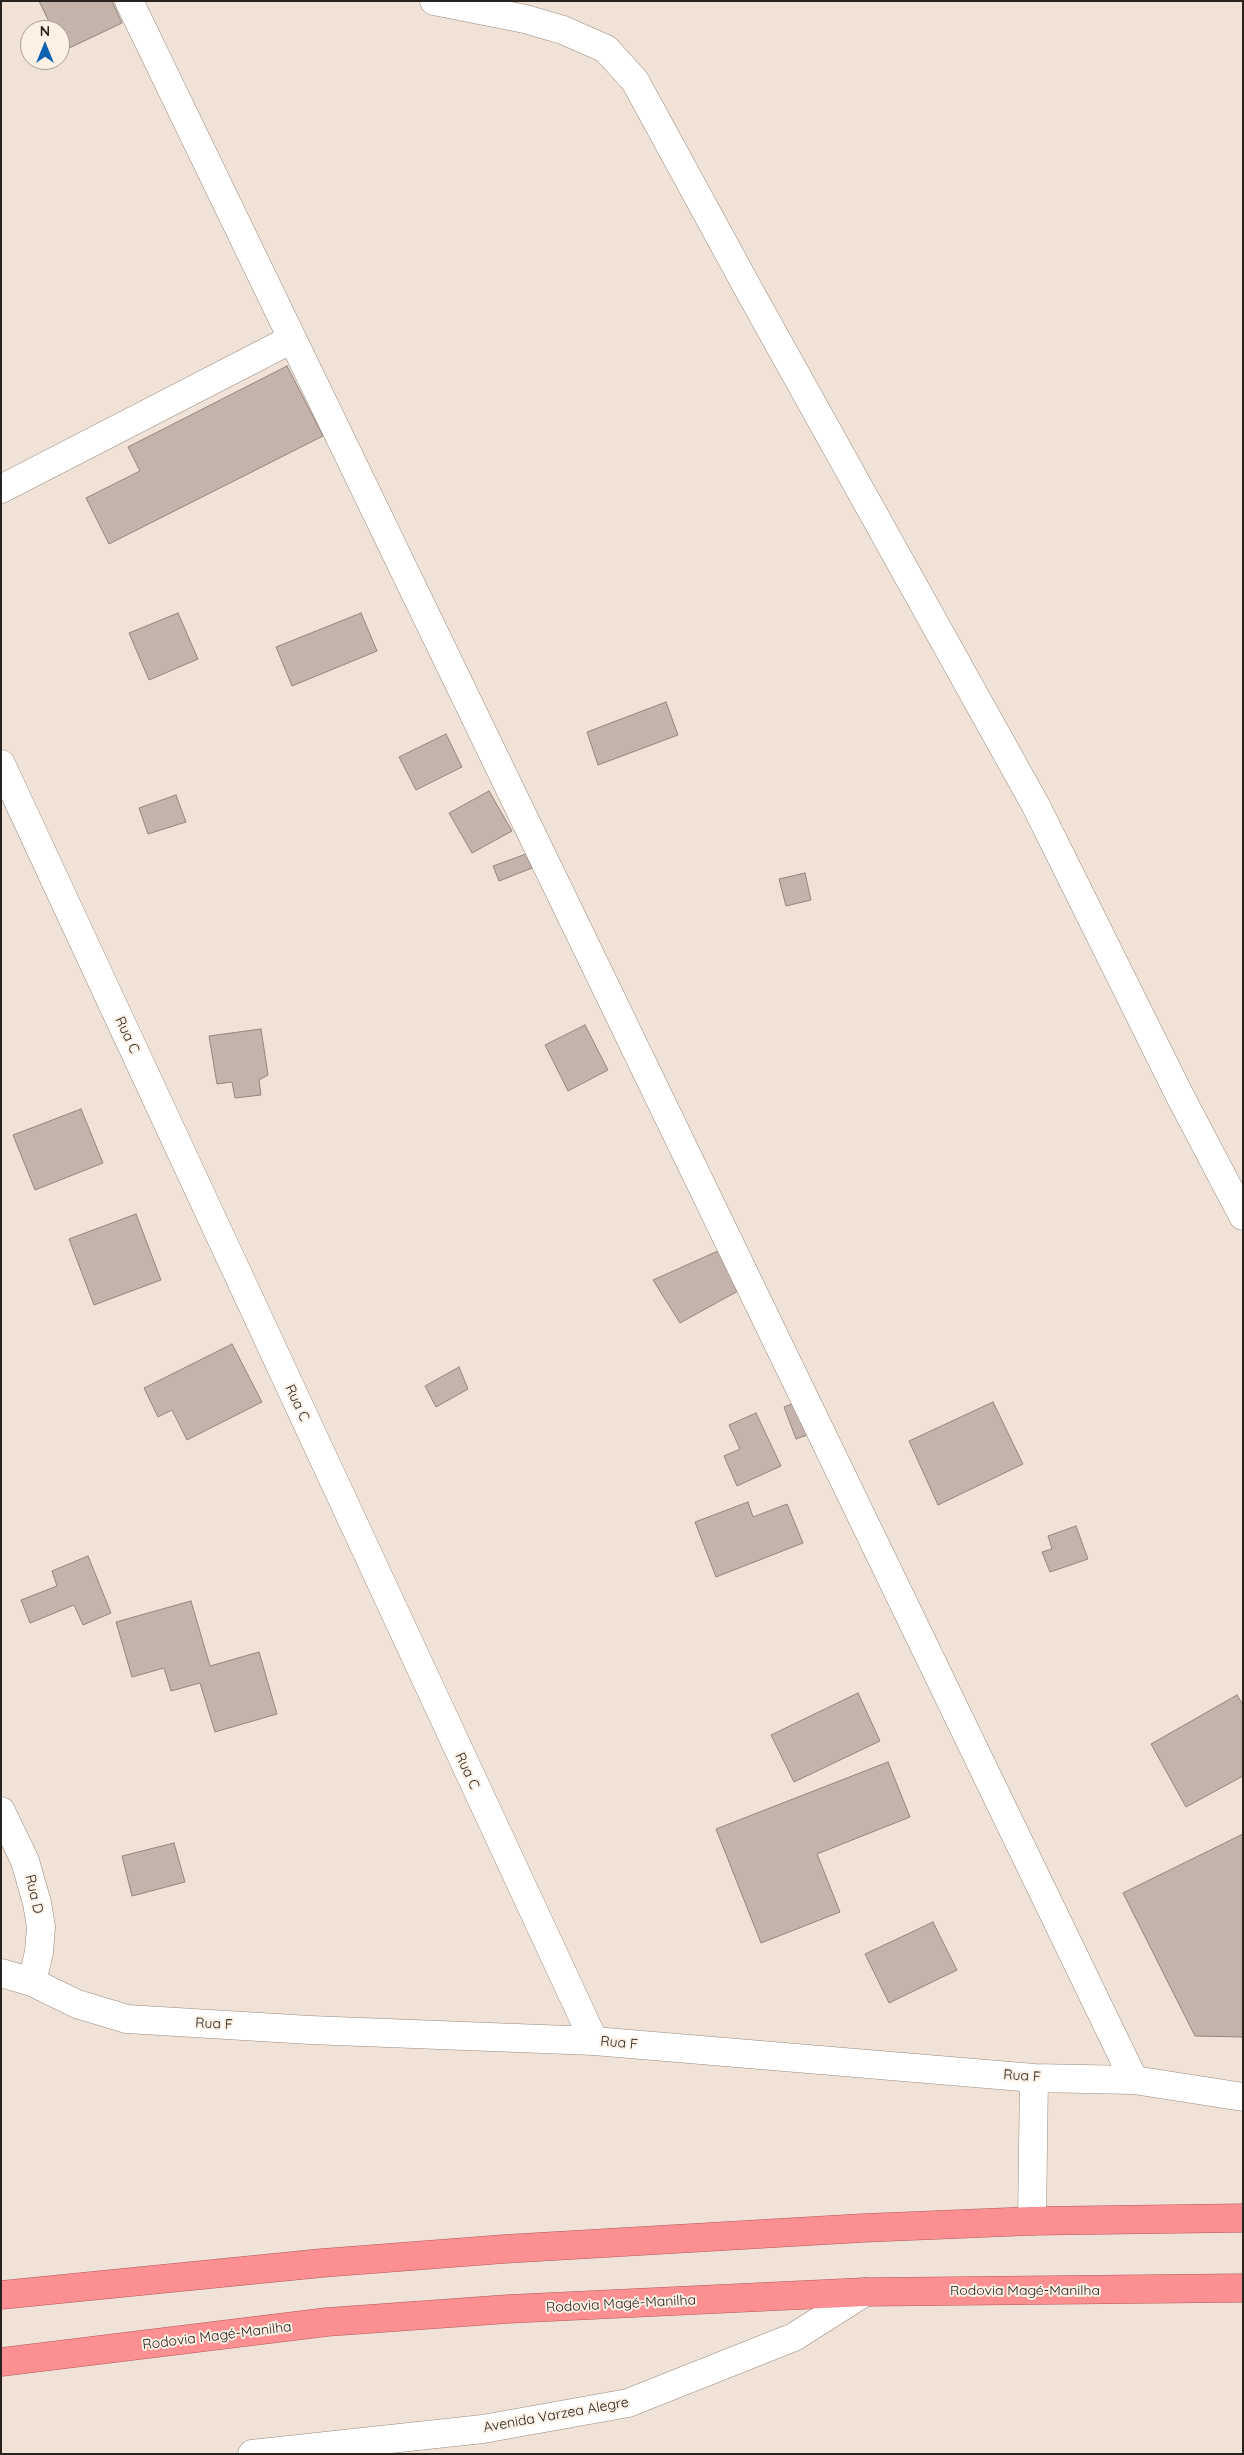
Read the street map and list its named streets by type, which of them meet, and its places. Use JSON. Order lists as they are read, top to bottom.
{
  "streets": {
    "highway": ["Rodovia Magé-Manilha"],
    "street": [
      "Rua C",
      "Rua D",
      "Rua F",
      "Avenida Varzea Alegre"
    ]
  },
  "crossings": [
    ["Rua C", "Rua F"],
    ["Rua D", "Rua F"],
    ["Rodovia Magé-Manilha", "Avenida Varzea Alegre"]
  ],
  "north": "top"
}
